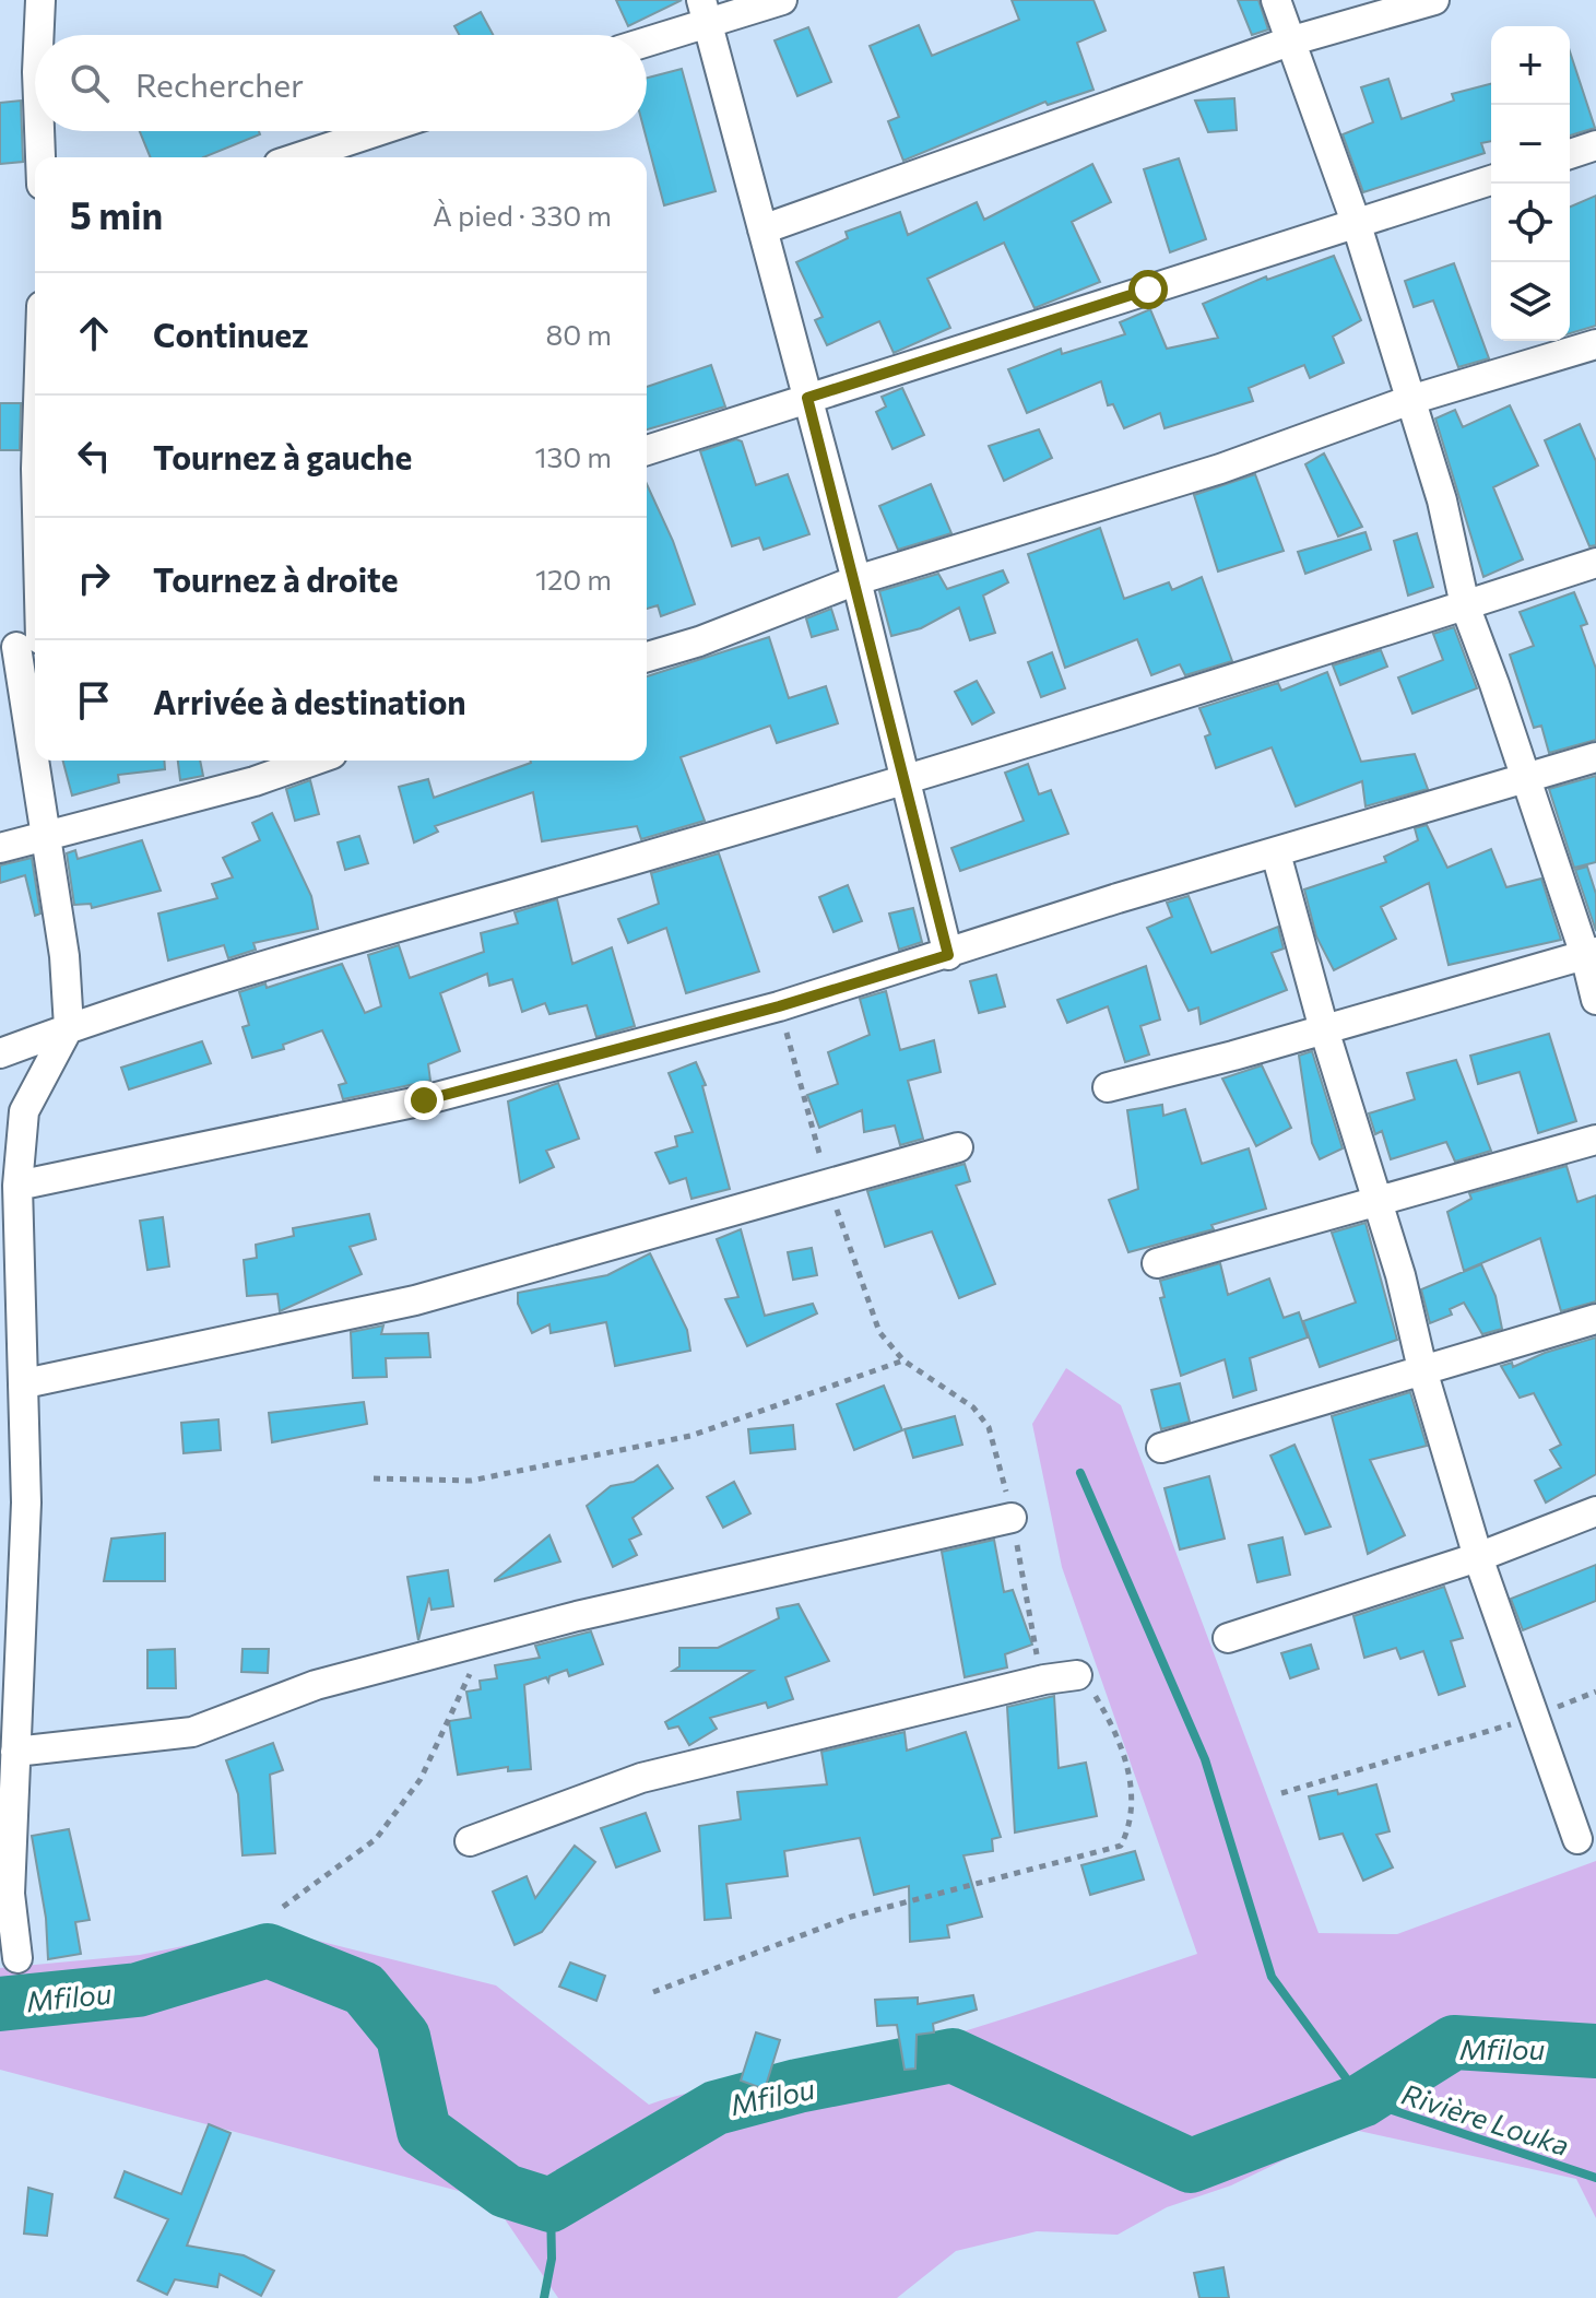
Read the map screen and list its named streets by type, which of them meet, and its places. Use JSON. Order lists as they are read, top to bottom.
{
  "water": ["Mfilou", "Rivière Louka"],
  "page": {
    "map_buttons": ["+", "−"],
    "search": "Rechercher",
    "heading": ["5 min", "À pied · 330 m"],
    "list": [
      ["Continuez", "80 m"],
      ["Tournez à gauche", "130 m"],
      ["Tournez à droite", "120 m"],
      "Arrivée à destination"
    ]
  }
}
